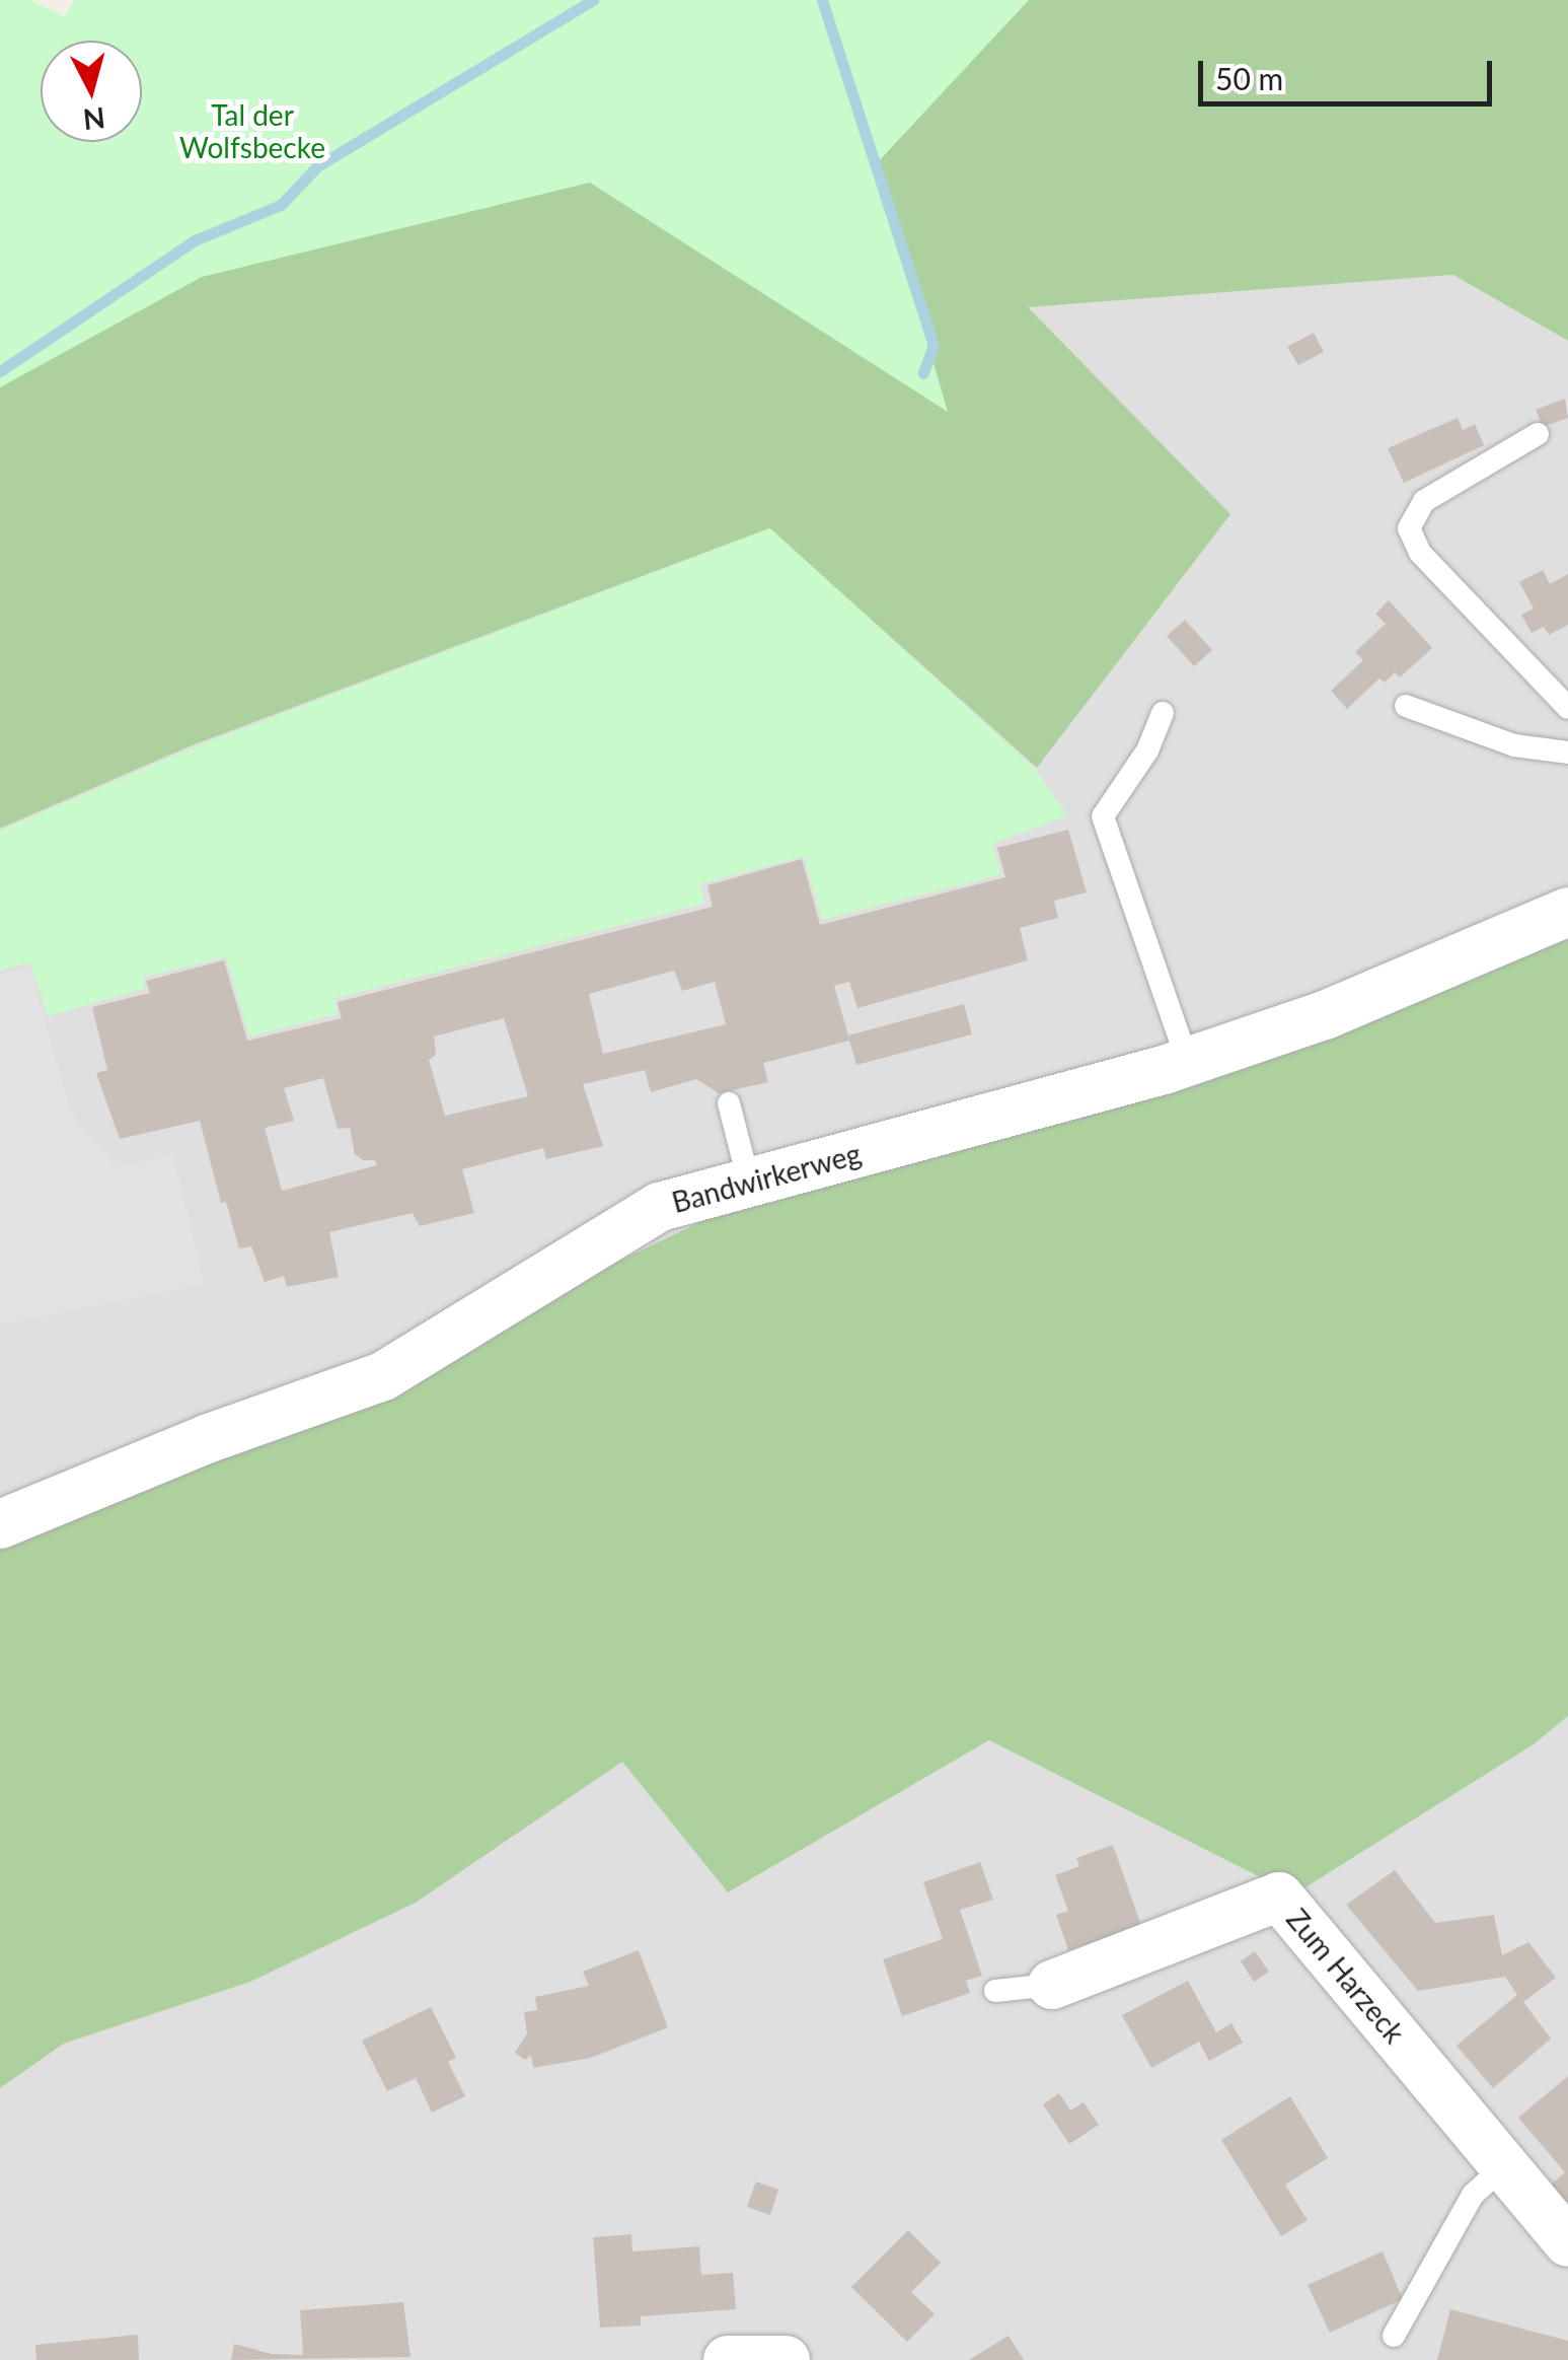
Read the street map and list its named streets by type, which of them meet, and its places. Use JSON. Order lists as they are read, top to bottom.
{
  "streets": {
    "street": ["Bandwirkerweg", "Zum Harzeck"]
  },
  "parks": ["Tal der Wolfsbecke"],
  "scale_bar": "50 m",
  "north": "bottom"
}
